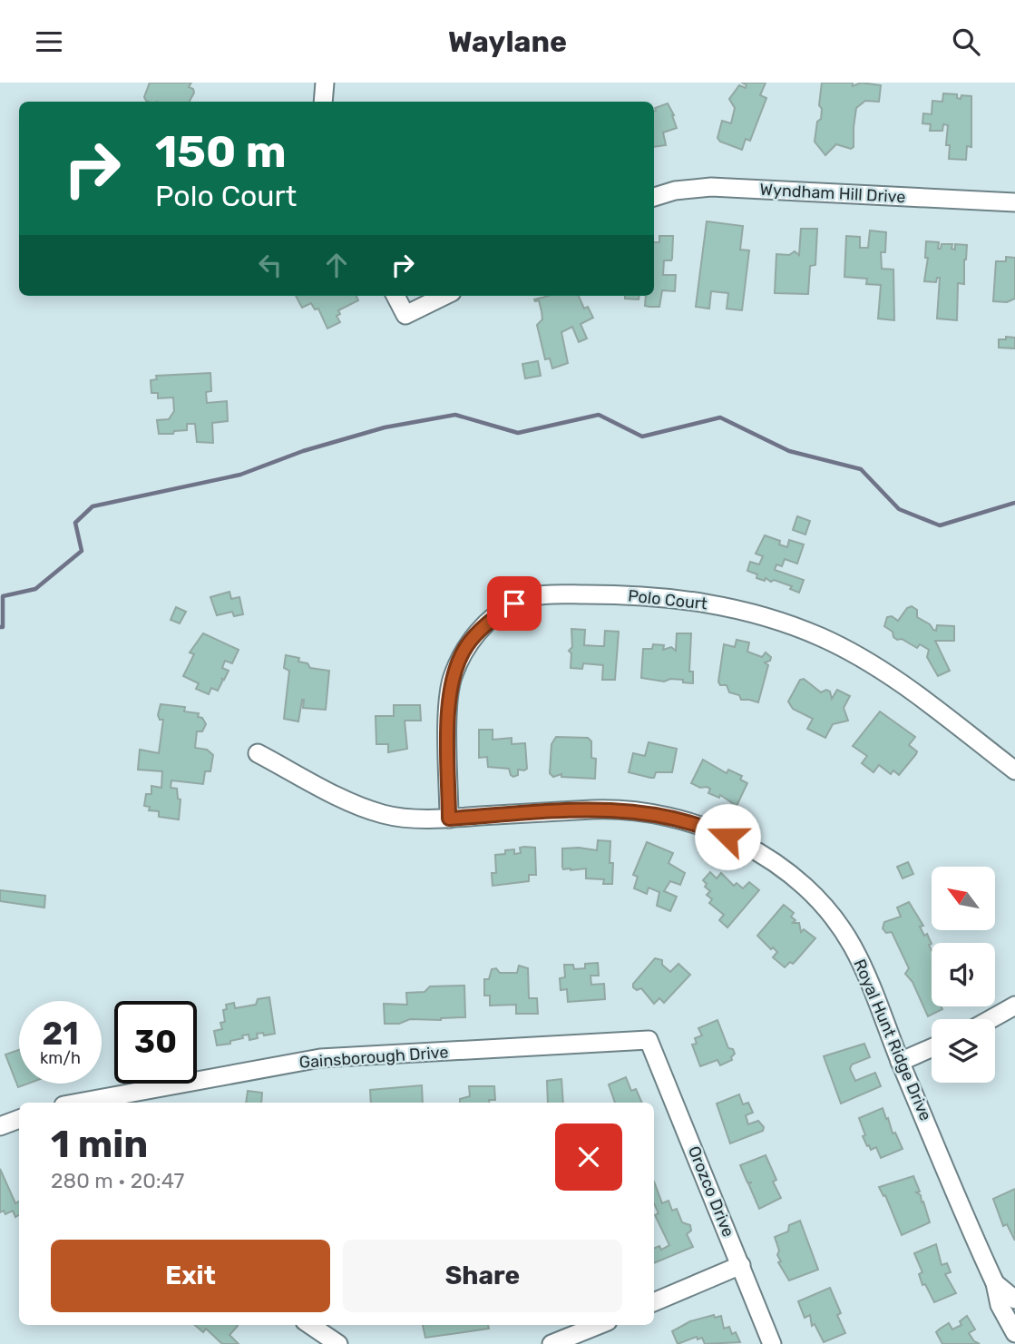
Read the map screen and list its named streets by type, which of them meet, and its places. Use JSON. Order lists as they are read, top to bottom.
{
  "streets": {
    "street": [
      "Wyndham Hill Drive",
      "Polo Court",
      "Royal Hunt Ridge Drive",
      "Gainsborough Drive",
      "Orozco Drive"
    ]
  },
  "crossings": [
    ["Polo Court", "Royal Hunt Ridge Drive"],
    ["Gainsborough Drive", "Orozco Drive"]
  ],
  "north": "top left",
  "page": {
    "header": "Waylane",
    "turn": ["150 m", "Polo Court"],
    "speed": "21 km/h",
    "limit": "30",
    "heading": ["1 min", "280 m · 20:47"],
    "buttons": ["Exit", "Share"]
  }
}
